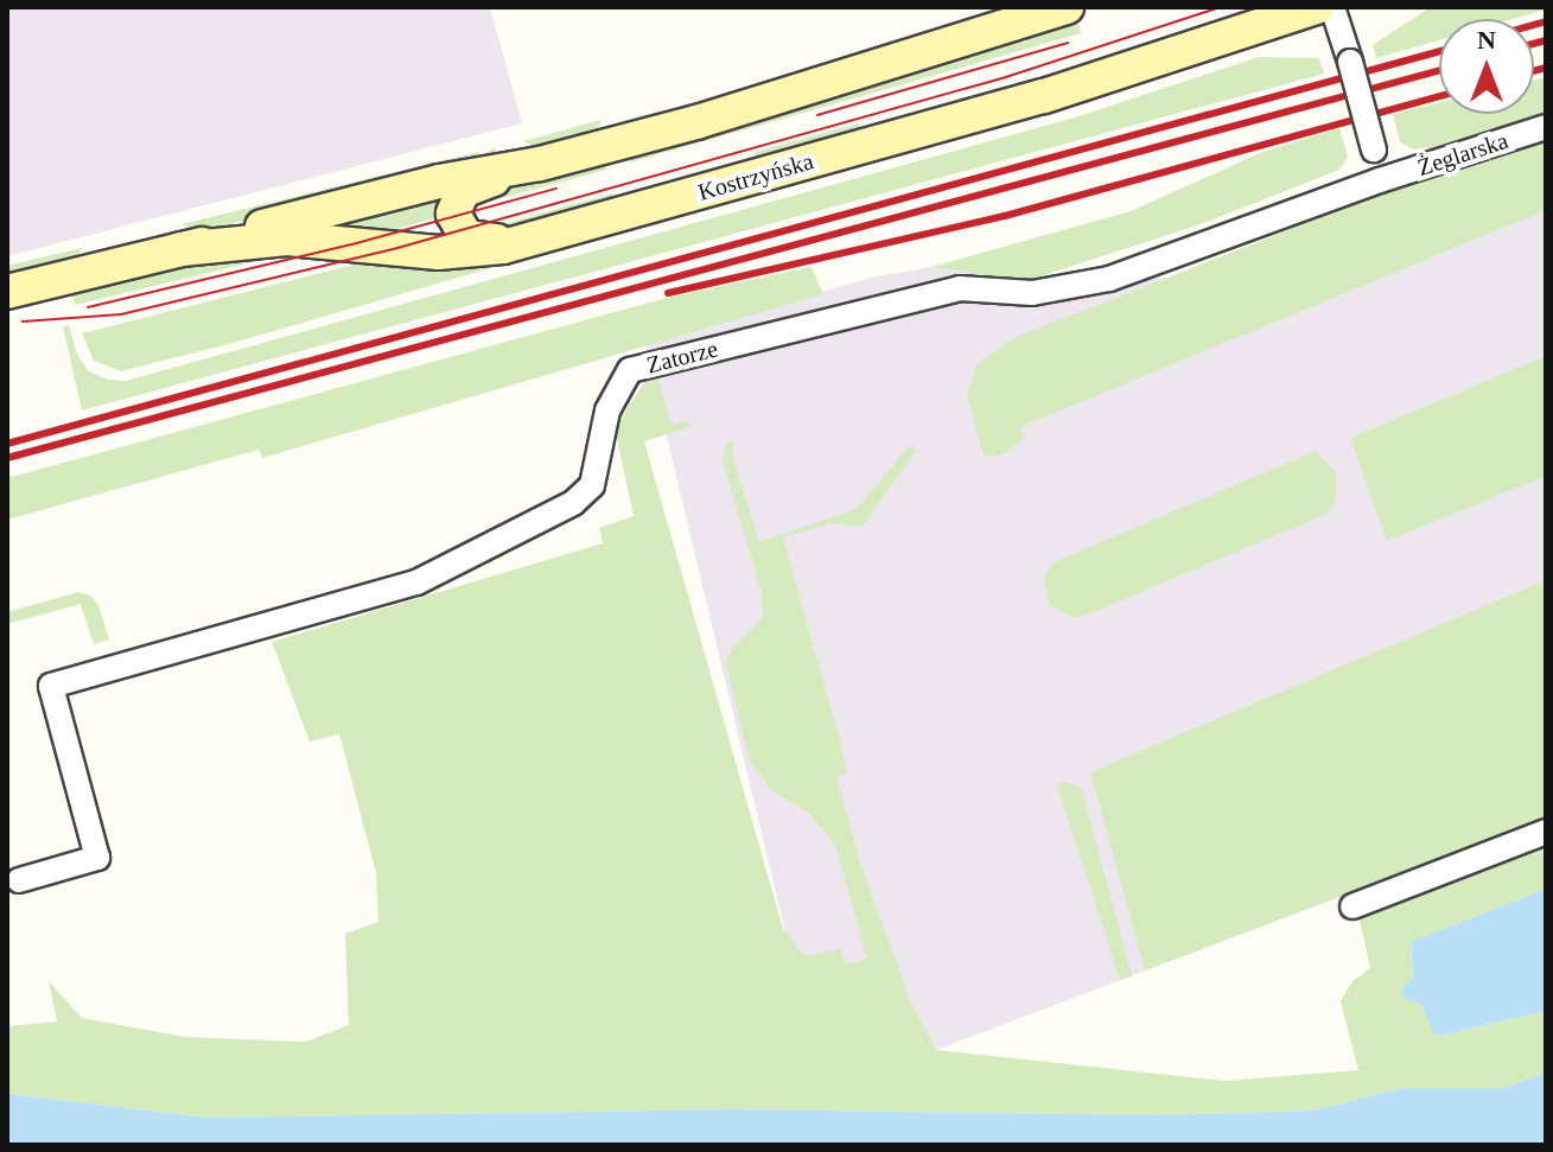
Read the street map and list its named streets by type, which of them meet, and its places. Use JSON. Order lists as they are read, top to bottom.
{
  "streets": {
    "main road": ["Kostrzyńska"],
    "street": ["Żeglarska", "Zatorze"]
  },
  "crossings": [
    ["Żeglarska", "Zatorze"]
  ],
  "north": "top"
}
